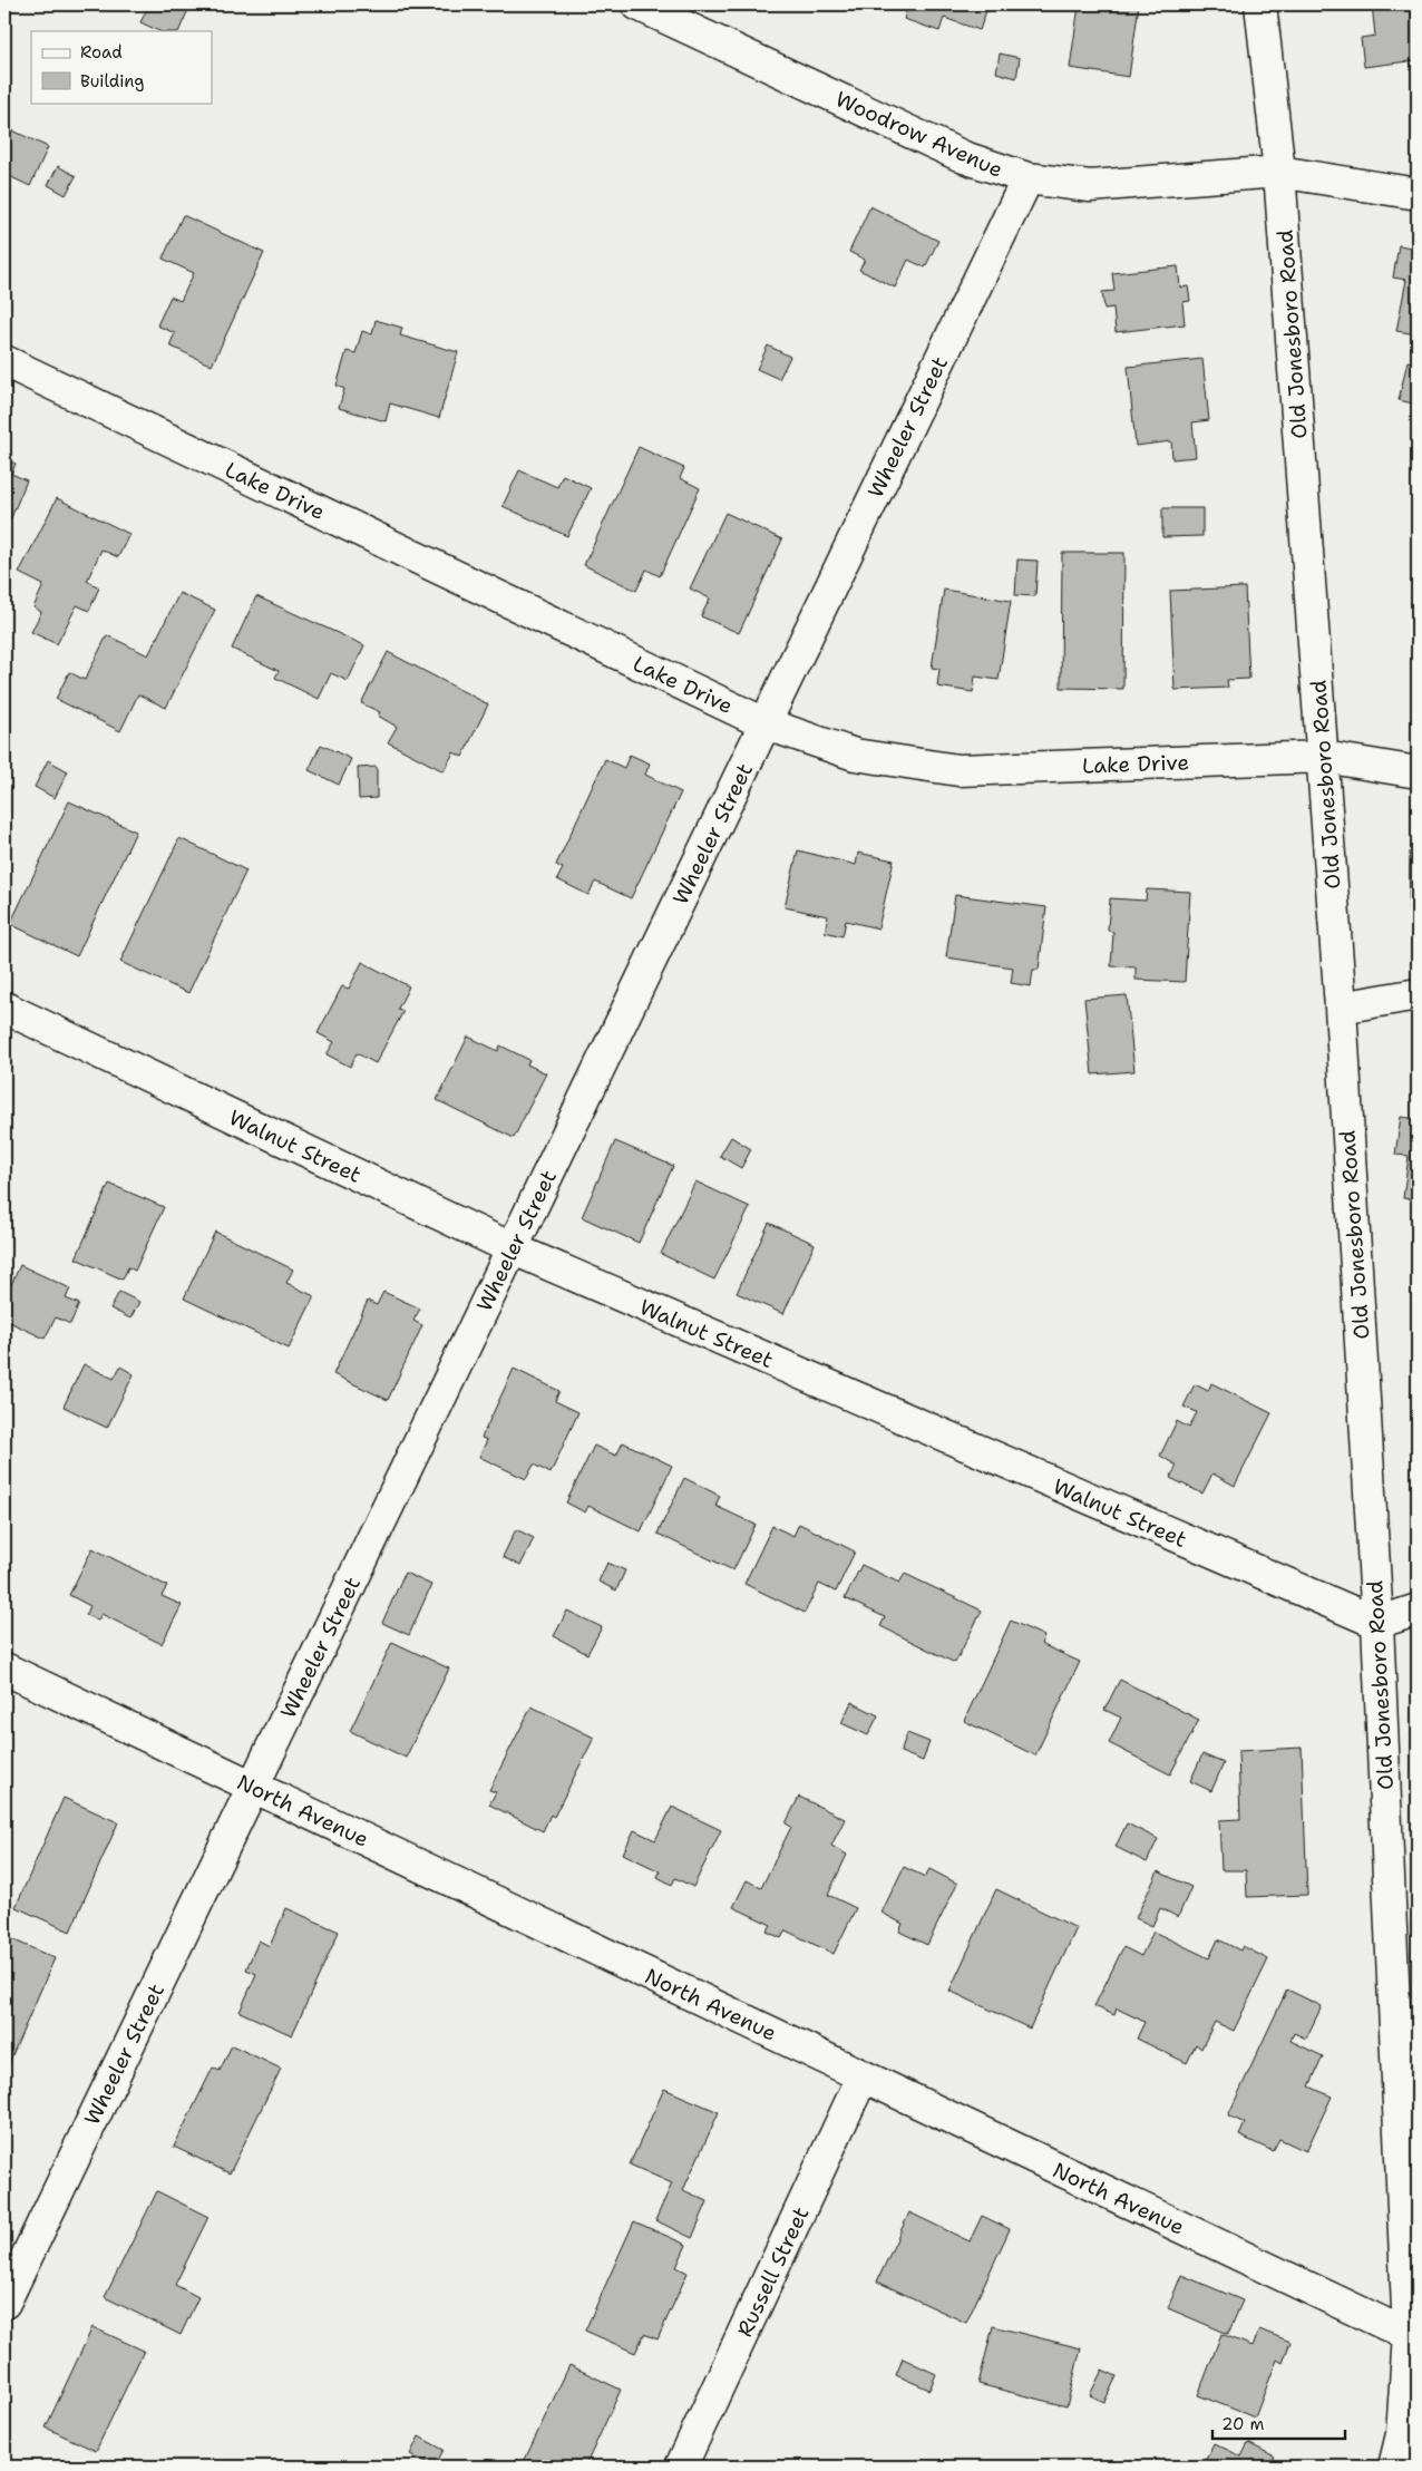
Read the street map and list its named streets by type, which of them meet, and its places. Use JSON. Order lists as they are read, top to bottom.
{
  "streets": {
    "street": [
      "Woodrow Avenue",
      "Old Jonesboro Road",
      "Wheeler Street",
      "Lake Drive",
      "Walnut Street",
      "North Avenue",
      "Russell Street"
    ]
  },
  "crossings": [
    ["Woodrow Avenue", "Old Jonesboro Road"],
    ["Woodrow Avenue", "Wheeler Street"],
    ["Old Jonesboro Road", "Lake Drive"],
    ["Old Jonesboro Road", "Walnut Street"],
    ["Old Jonesboro Road", "North Avenue"],
    ["Wheeler Street", "Lake Drive"],
    ["Wheeler Street", "Walnut Street"],
    ["Wheeler Street", "North Avenue"],
    ["North Avenue", "Russell Street"]
  ],
  "legend": ["Road", "Building"],
  "scale_bar": "20 m"
}
